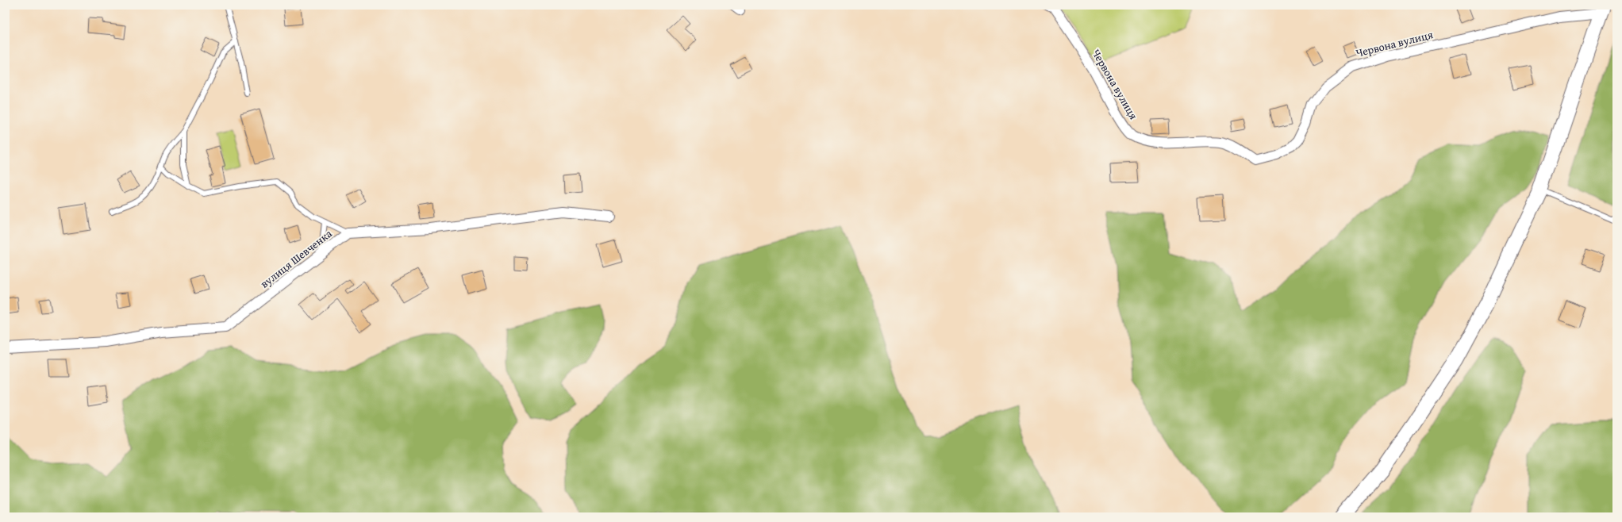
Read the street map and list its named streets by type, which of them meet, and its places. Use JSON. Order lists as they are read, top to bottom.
{
  "streets": {
    "street": ["Червона вулиця", "вулиця Шевченка"]
  }
}
